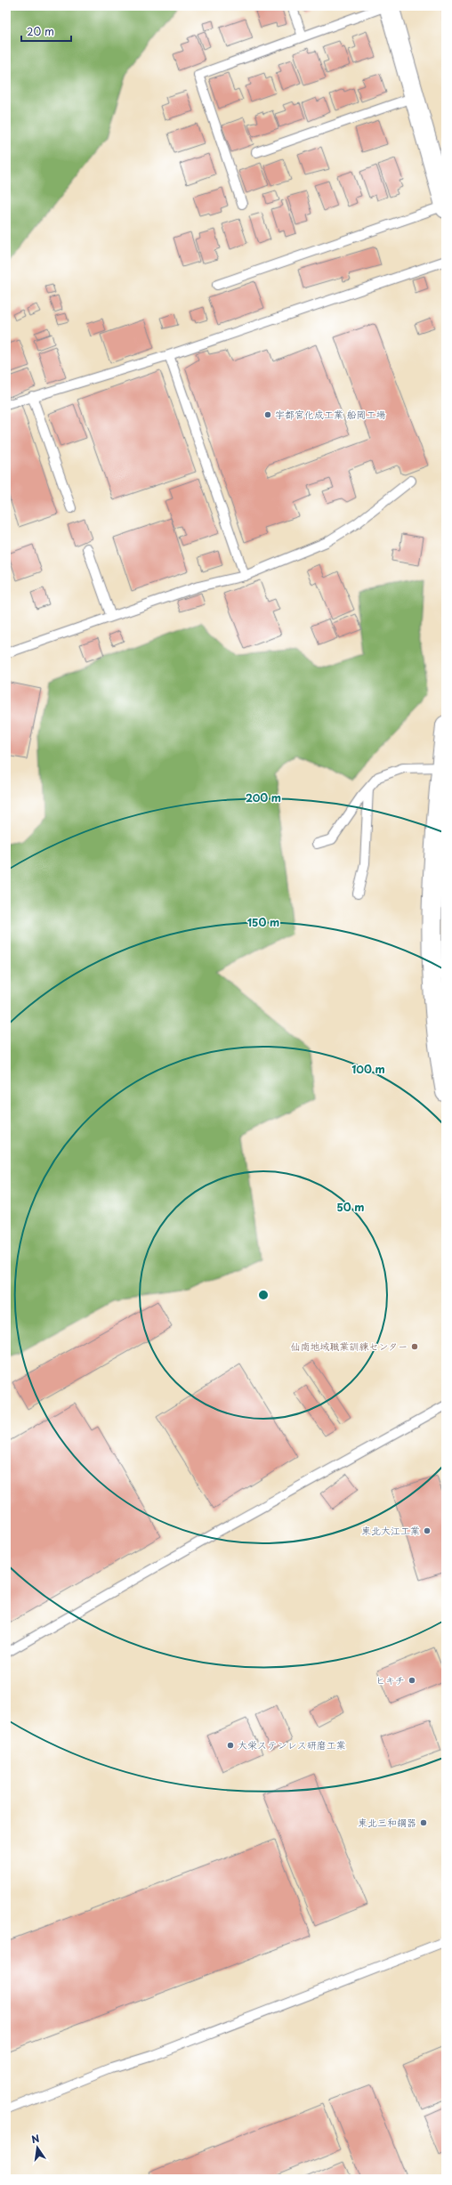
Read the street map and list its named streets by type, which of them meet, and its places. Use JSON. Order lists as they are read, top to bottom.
{
  "places": [
    "宇都宮化成工業 船岡工場",
    "仙南地域職業訓練センター",
    "東北大江工業",
    "ヒキチ",
    "大栄ステンレス研磨工業",
    "東北三和鋼器"
  ],
  "scale_bar": "20 m",
  "north": "top",
  "rings": [
    "200 m",
    "150 m",
    "100 m",
    "50 m"
  ]
}
